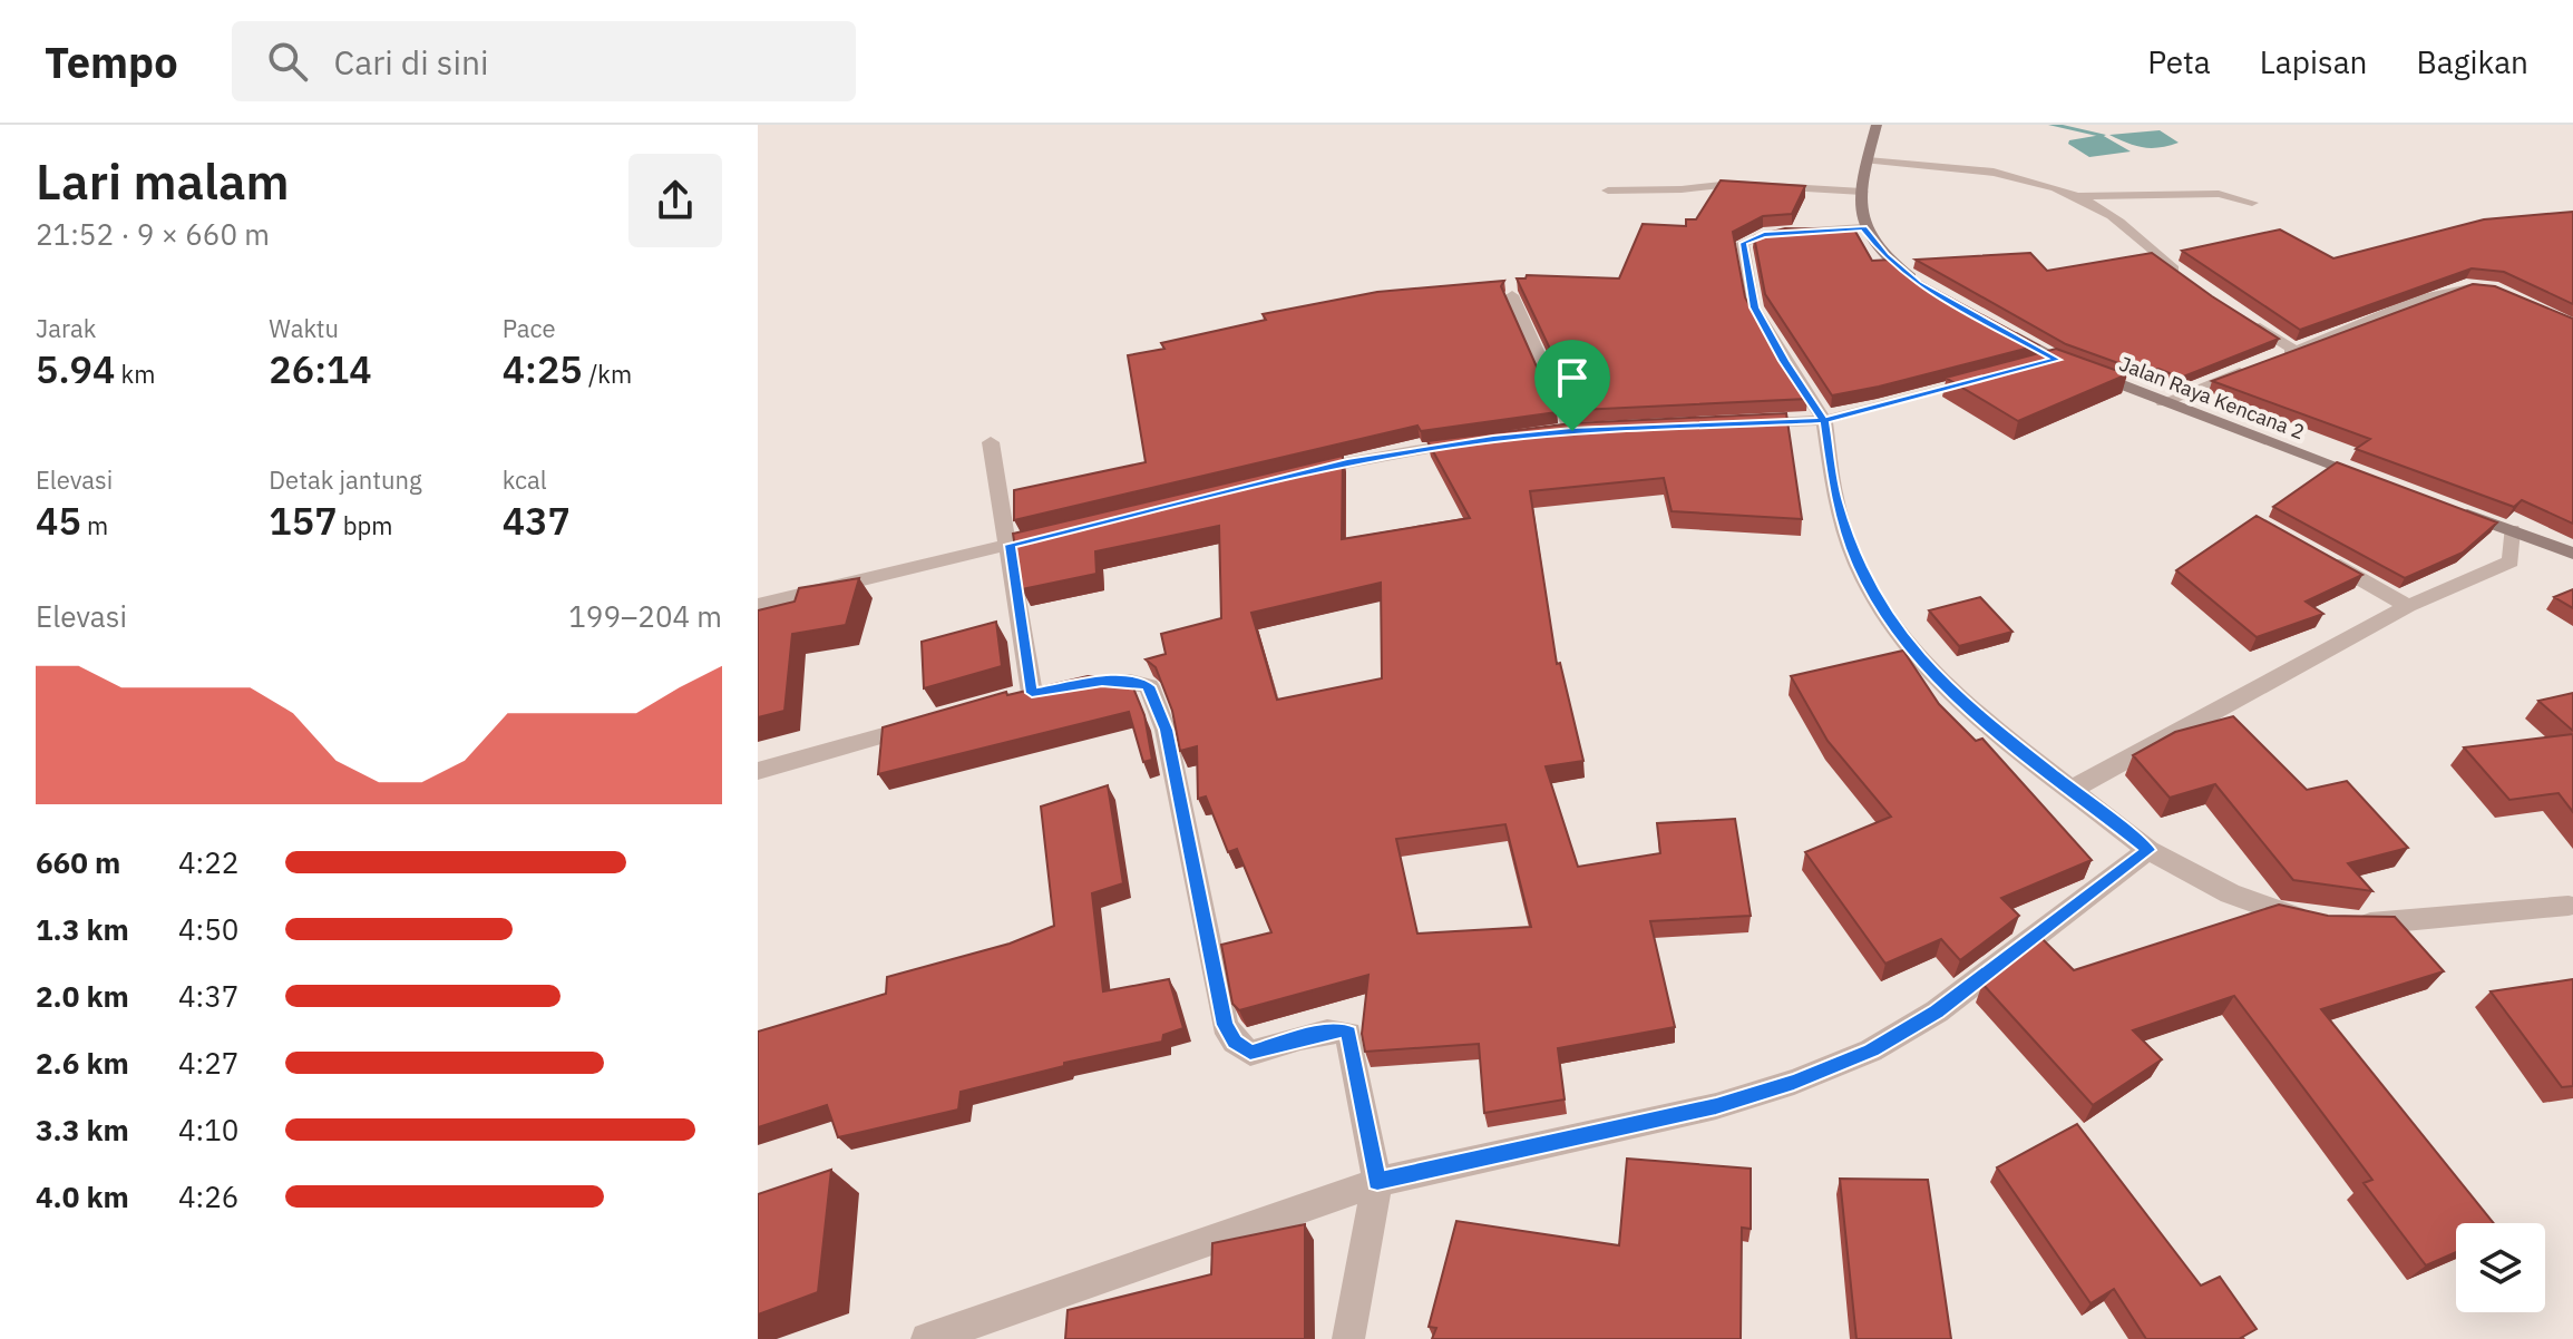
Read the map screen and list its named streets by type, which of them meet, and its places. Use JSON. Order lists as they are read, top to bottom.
{
  "streets": {
    "street": ["Jalan Raya Kencana 2"]
  },
  "page": {
    "header": "Tempo",
    "search": "Cari di sini",
    "nav": ["Peta", "Lapisan", "Bagikan"],
    "heading": ["Lari malam", "21:52 · 9 × 660 m"],
    "stats": [
      ["Jarak", "5.94 km"],
      ["Waktu", "26:14"],
      ["Pace", "4:25 /km"],
      ["Elevasi", "45 m"],
      ["Detak jantung", "157 bpm"],
      ["kcal", "437"]
    ],
    "chart": ["Elevasi", "199–204 m"],
    "list": [
      {
        "name": "660 m",
        "note": "4:22"
      },
      {
        "name": "1.3 km",
        "note": "4:50"
      },
      {
        "name": "2.0 km",
        "note": "4:37"
      },
      {
        "name": "2.6 km",
        "note": "4:27"
      },
      {
        "name": "3.3 km",
        "note": "4:10"
      },
      {
        "name": "4.0 km",
        "note": "4:26"
      }
    ]
  }
}
